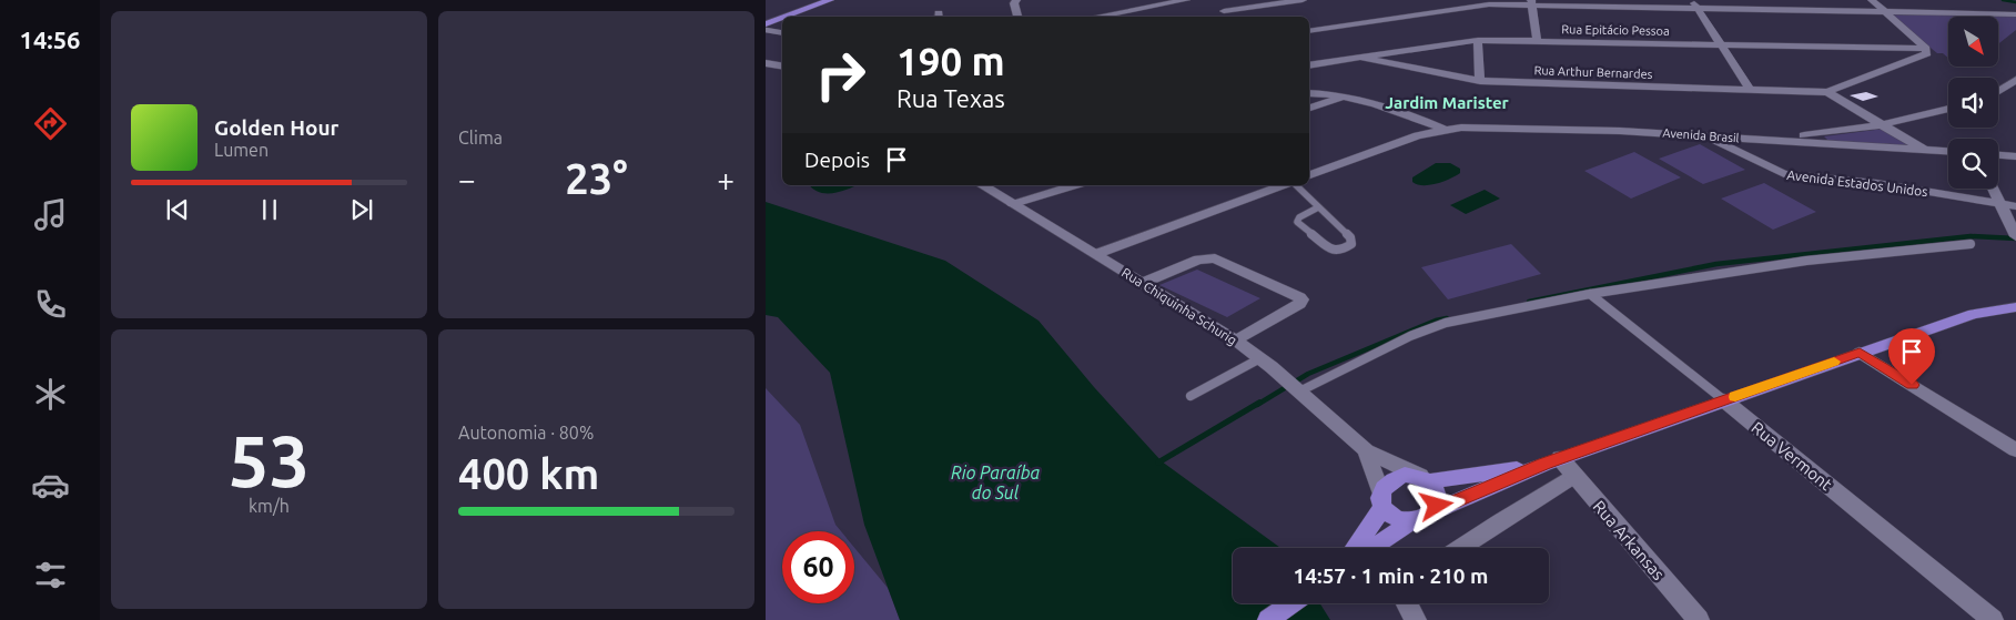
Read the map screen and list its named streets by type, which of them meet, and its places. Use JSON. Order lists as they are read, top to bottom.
{
  "streets": {
    "street": [
      "Rua Epitácio Pessoa",
      "Rua Arthur Bernardes",
      "Avenida Brasil",
      "Avenida Estados Unidos",
      "Rua Chiquinha Schurig",
      "Rua Vermont",
      "Rua Arkansas"
    ]
  },
  "crossings": [
    ["Rua Epitácio Pessoa", "Rua Arthur Bernardes"],
    ["Avenida Brasil", "Avenida Estados Unidos"]
  ],
  "districts": ["Jardim Marister"],
  "water": ["Rio Paraíba do Sul"],
  "north": "bottom right",
  "page": {
    "tabs": "14:56",
    "tile": [
      "Clima",
      ["53", "km/h"],
      ["Autonomia · 80%", "400 km"]
    ],
    "turn": ["190 m", "Rua Texas"],
    "song": ["Golden Hour", "Lumen"],
    "then": "Depois",
    "heat": ["−", "23°", "+"],
    "limit": "60",
    "trip": "14:57 · 1 min · 210 m"
  }
}
